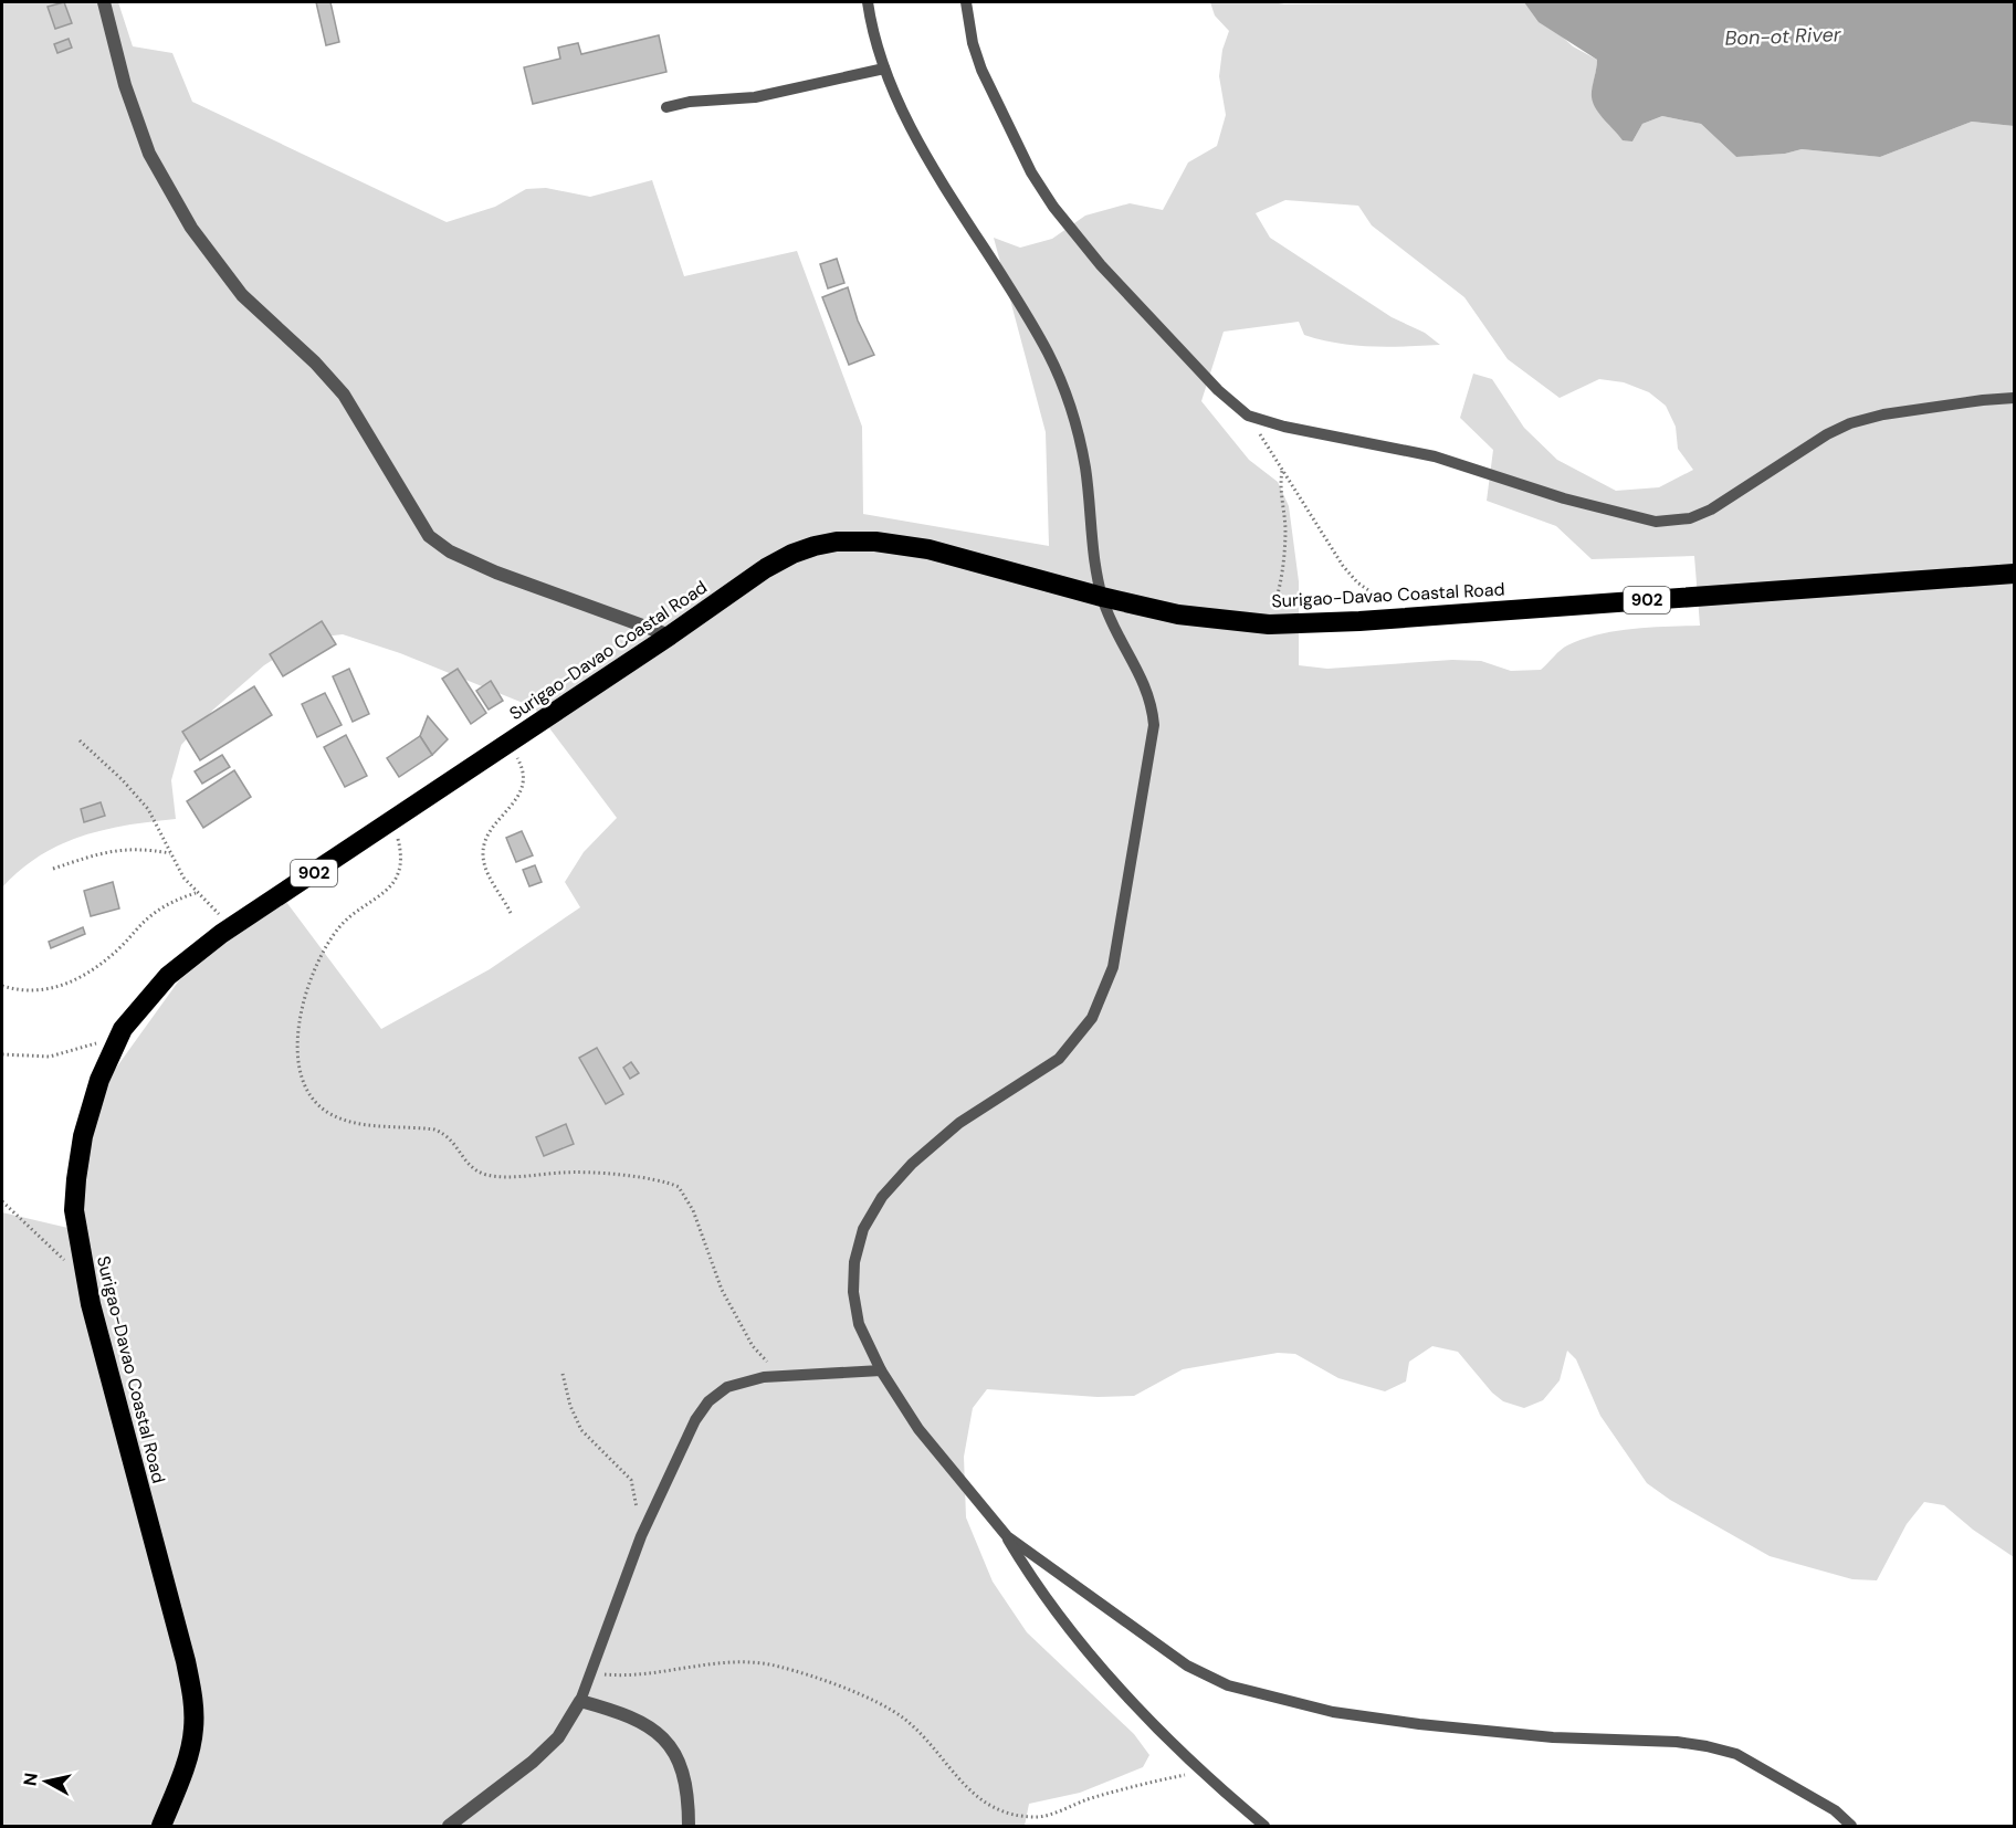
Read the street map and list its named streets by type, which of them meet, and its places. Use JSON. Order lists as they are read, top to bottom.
{
  "streets": {
    "highway": ["Surigao-Davao Coastal Road", "902"]
  },
  "water": ["Bon-ot River"],
  "north": "left"
}
